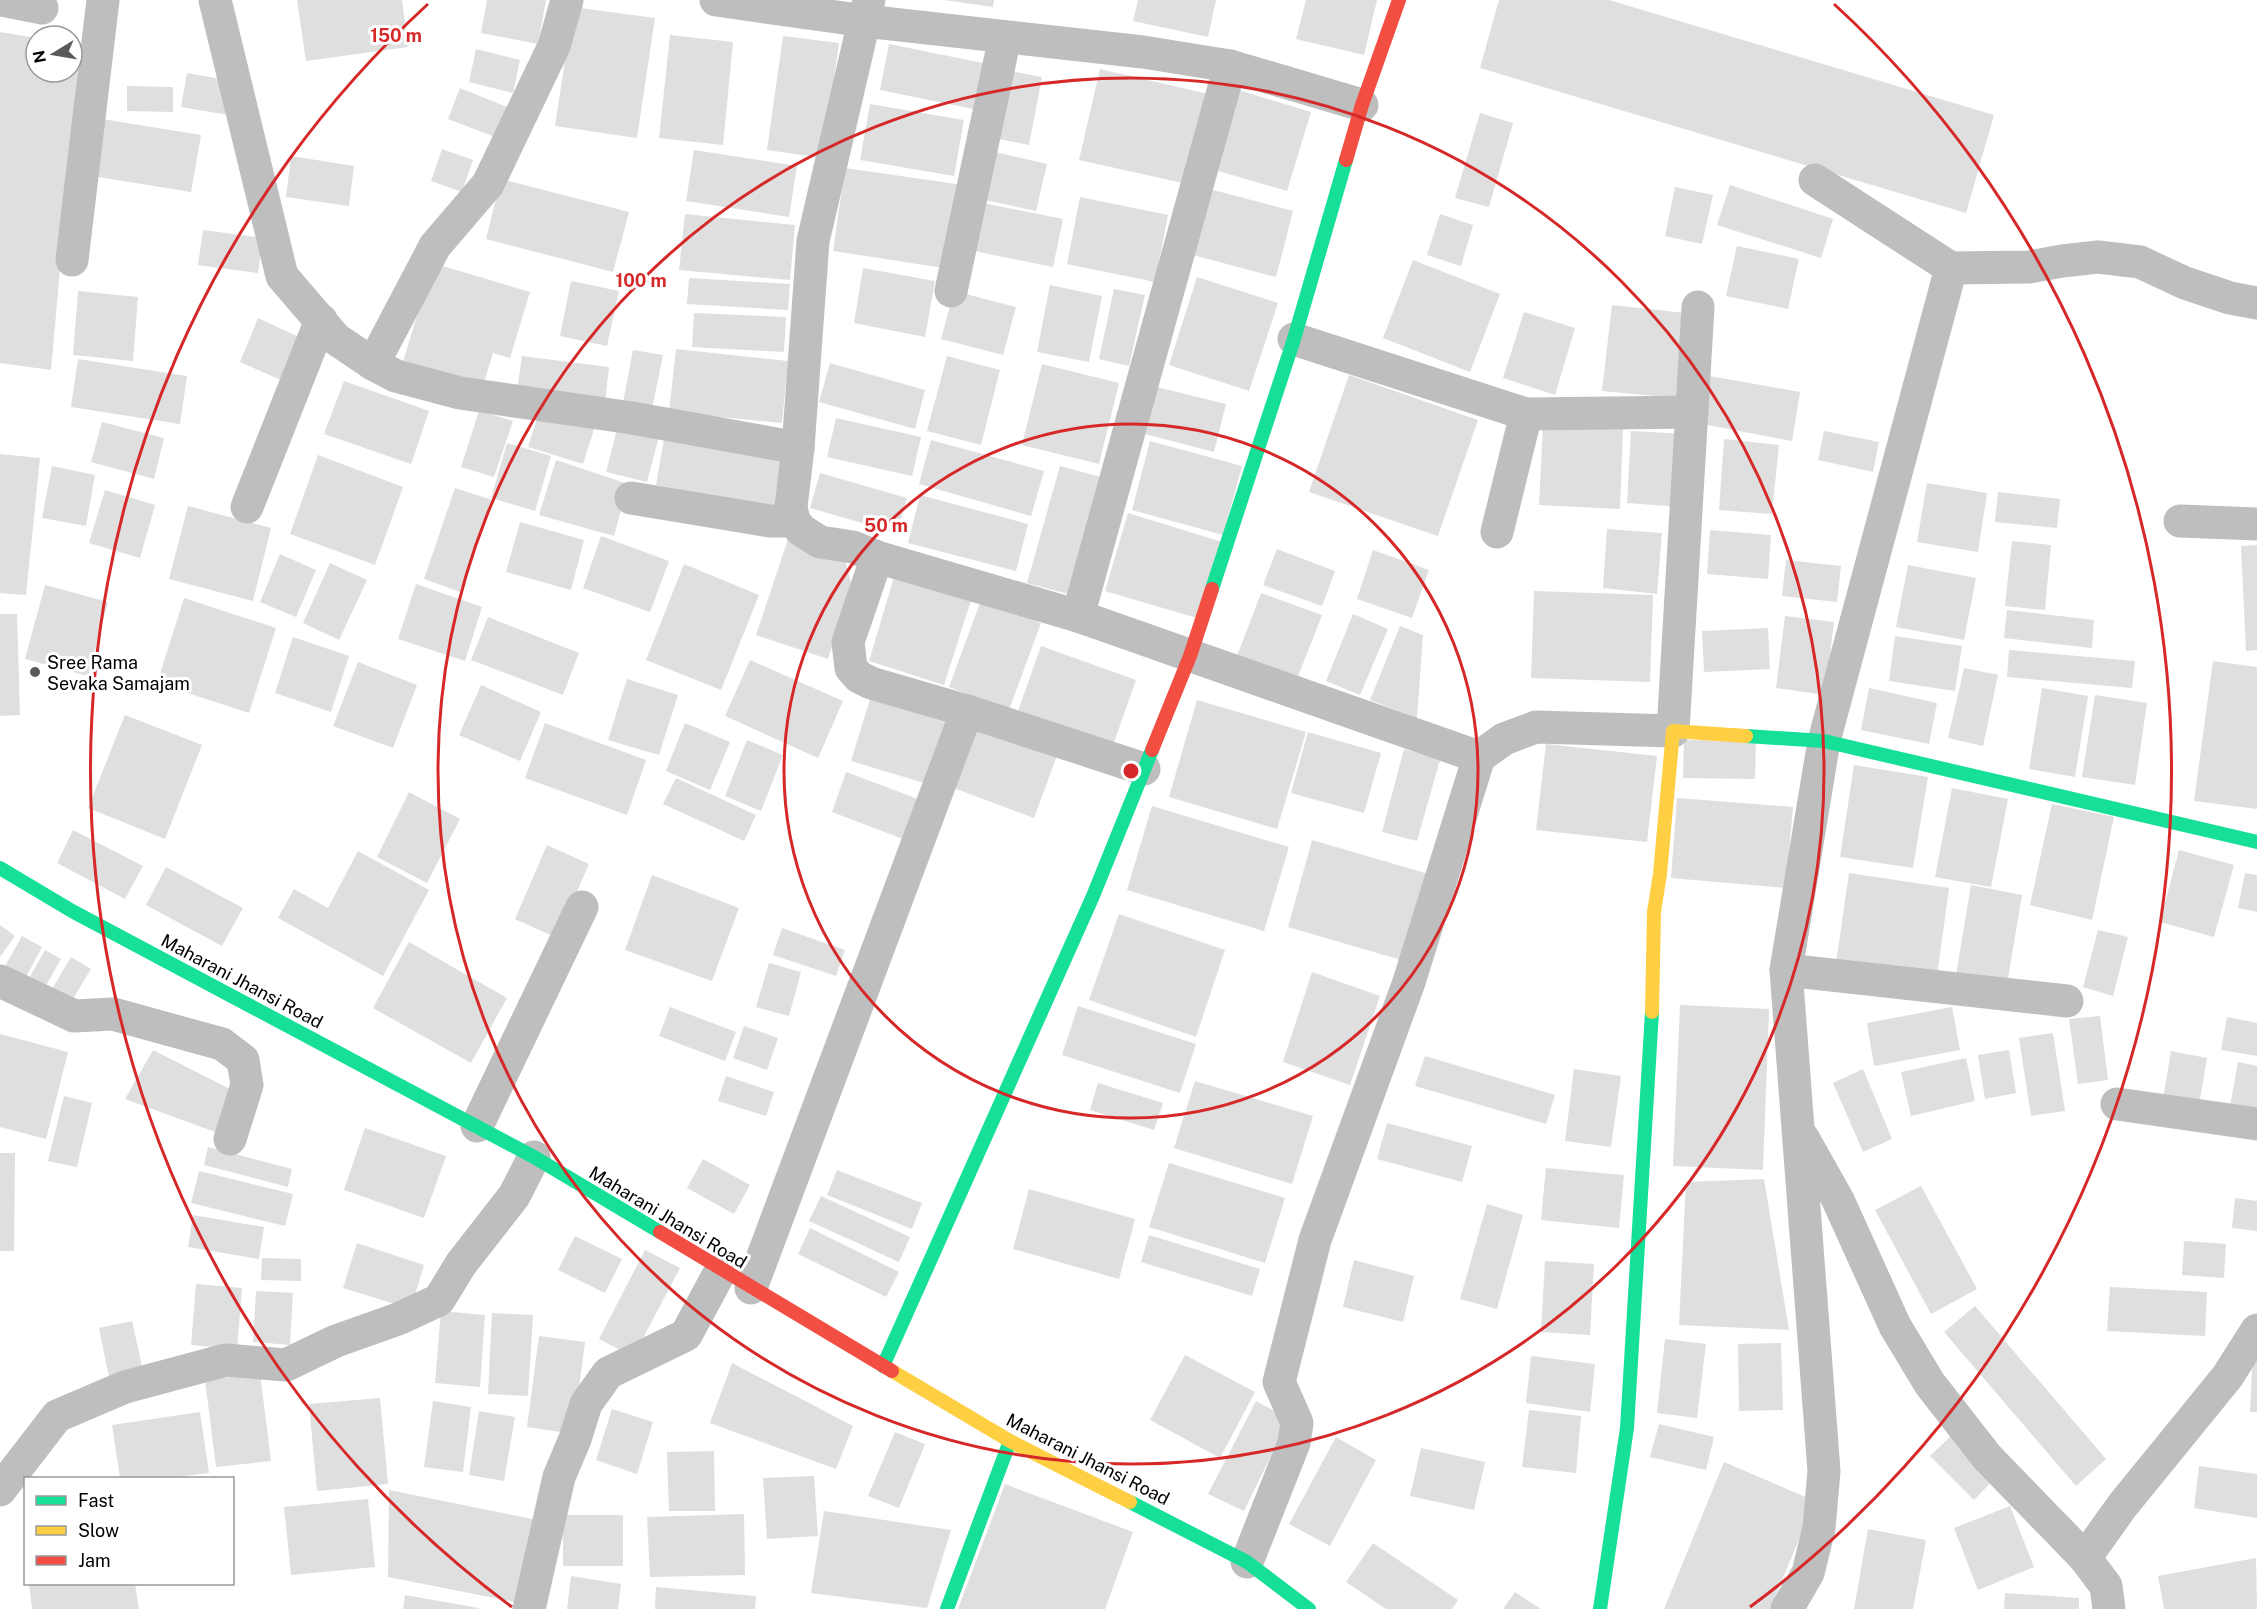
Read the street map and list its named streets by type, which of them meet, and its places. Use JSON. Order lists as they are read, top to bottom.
{
  "streets": {
    "street": ["Maharani Jhansi Road"]
  },
  "places": ["Sree Rama Sevaka Samajam"],
  "legend": ["Fast", "Slow", "Jam"],
  "north": "left",
  "rings": ["150 m", "100 m", "50 m"]
}
